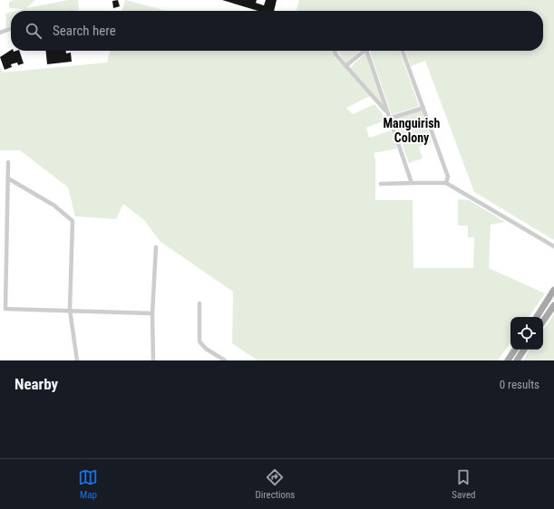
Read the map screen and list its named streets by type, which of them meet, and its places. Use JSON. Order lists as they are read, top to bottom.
{
  "districts": ["Manguirish Colony"],
  "page": {
    "search": "Search here",
    "heading": ["Nearby", "0 results"],
    "nav": ["Map", "Directions", "Saved"]
  }
}
